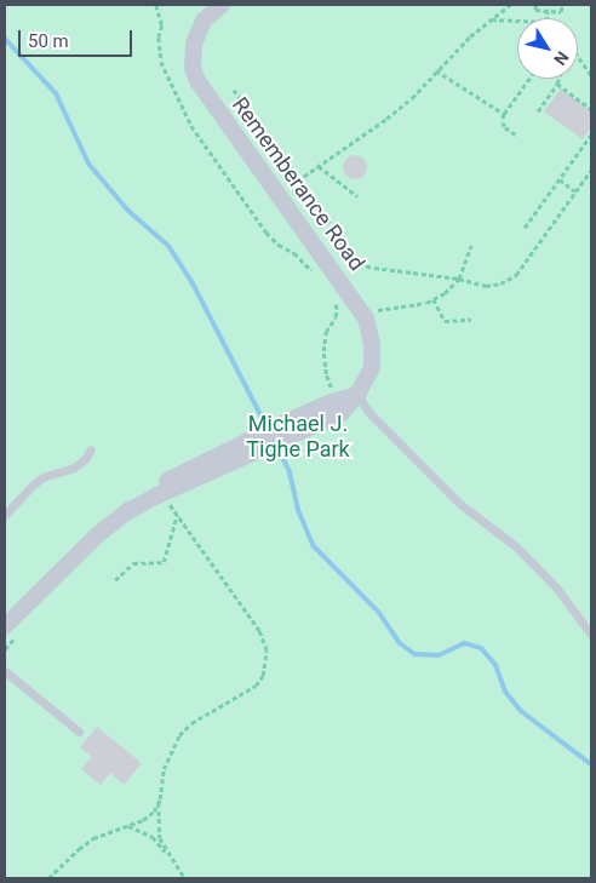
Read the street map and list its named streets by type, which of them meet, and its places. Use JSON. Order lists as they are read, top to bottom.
{
  "streets": {
    "street": ["Rememberance Road"]
  },
  "parks": ["Michael J. Tighe Park"],
  "scale_bar": "50 m",
  "north": "bottom right"
}
